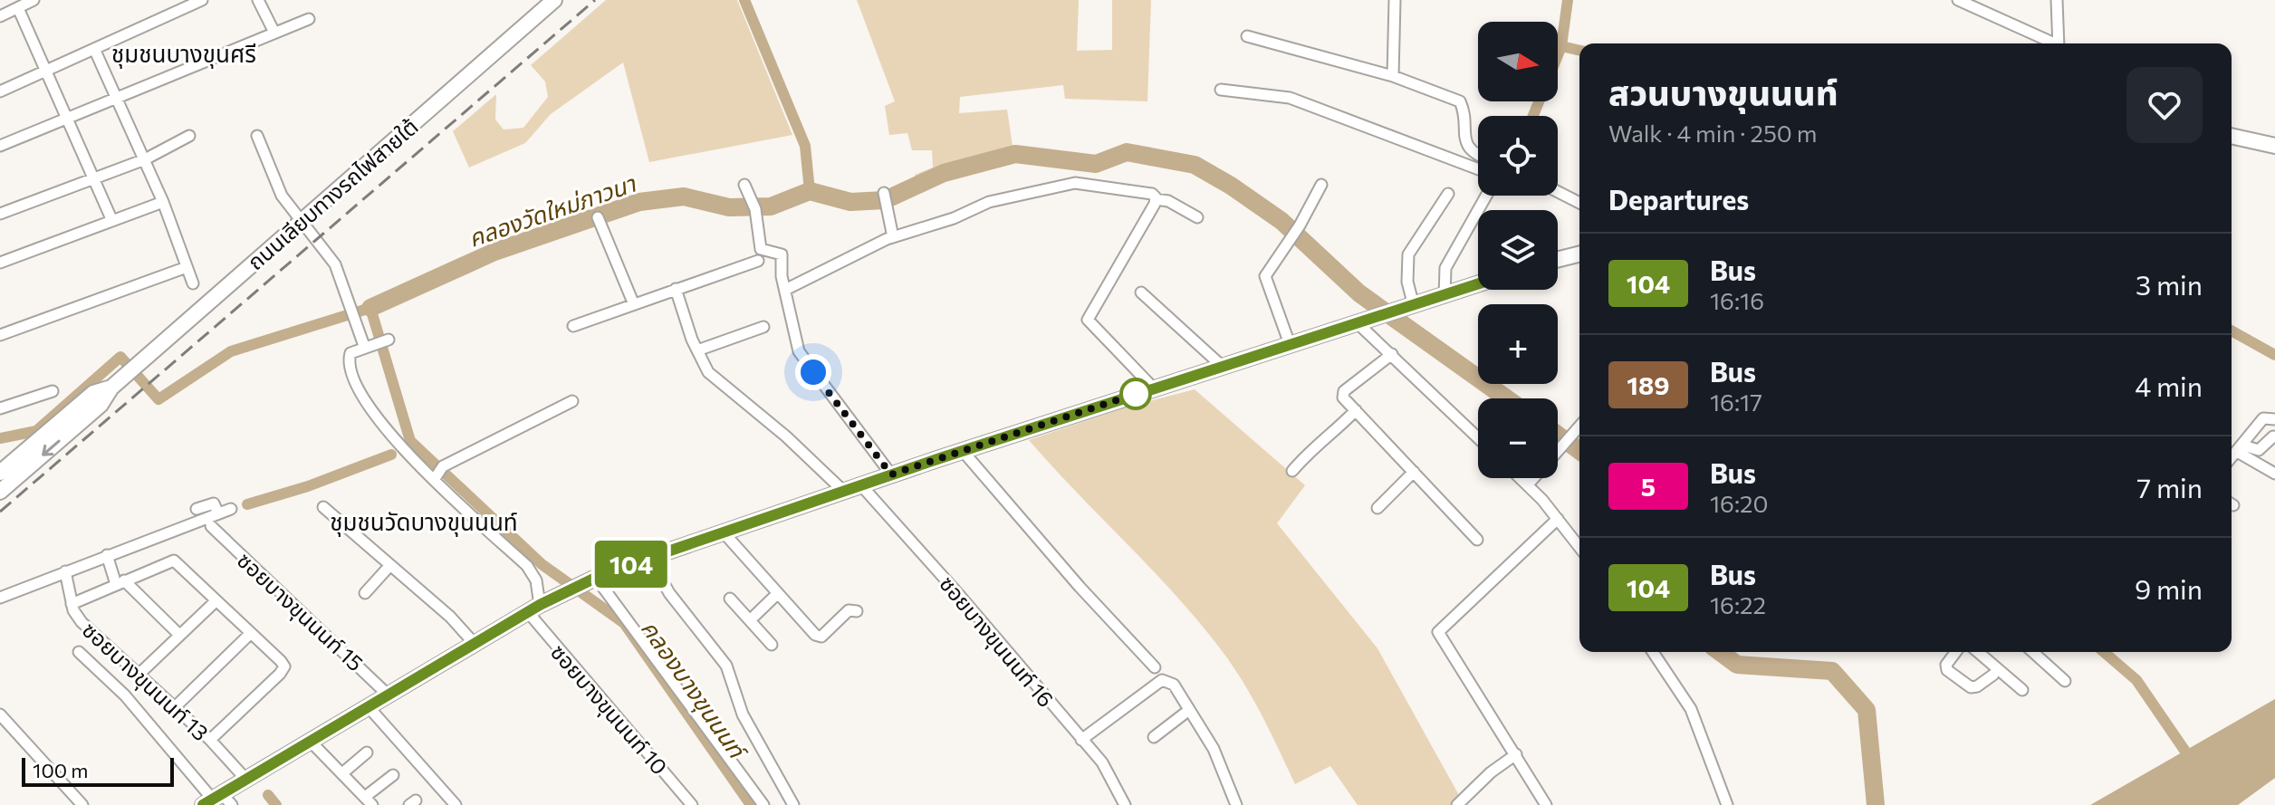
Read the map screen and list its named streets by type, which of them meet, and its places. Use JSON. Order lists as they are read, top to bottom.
{
  "streets": {
    "street": [
      "ถนนเลียบทางรถไฟสายใต้",
      "ซอยบางขุนนนท์ 15",
      "ซอยบางขุนนนท์ 16",
      "ซอยบางขุนนนท์ 13",
      "ซอยบางขุนนนท์ 10"
    ]
  },
  "districts": ["ชุมชนบางขุนศรี", "ชุมชนวัดบางขุนนนท์"],
  "water": ["คลองวัดใหม่ภาวนา", "คลองบางขุนนนท์"],
  "lines": ["bus line 104"],
  "scale_bar": "100 m",
  "north": "right",
  "page": {
    "on_map": "104",
    "map_buttons": ["+", "−"],
    "heading": [
      ["สวนบางขุนนนท์", "Walk · 4 min · 250 m"],
      "Departures"
    ],
    "list": [
      {
        "mark": "104",
        "name": "Bus",
        "note": "16:16",
        "value": "3 min"
      },
      {
        "mark": "189",
        "name": "Bus",
        "note": "16:17",
        "value": "4 min"
      },
      {
        "mark": "5",
        "name": "Bus",
        "note": "16:20",
        "value": "7 min"
      },
      {
        "mark": "104",
        "name": "Bus",
        "note": "16:22",
        "value": "9 min"
      }
    ],
    "scale": "100 m"
  }
}
